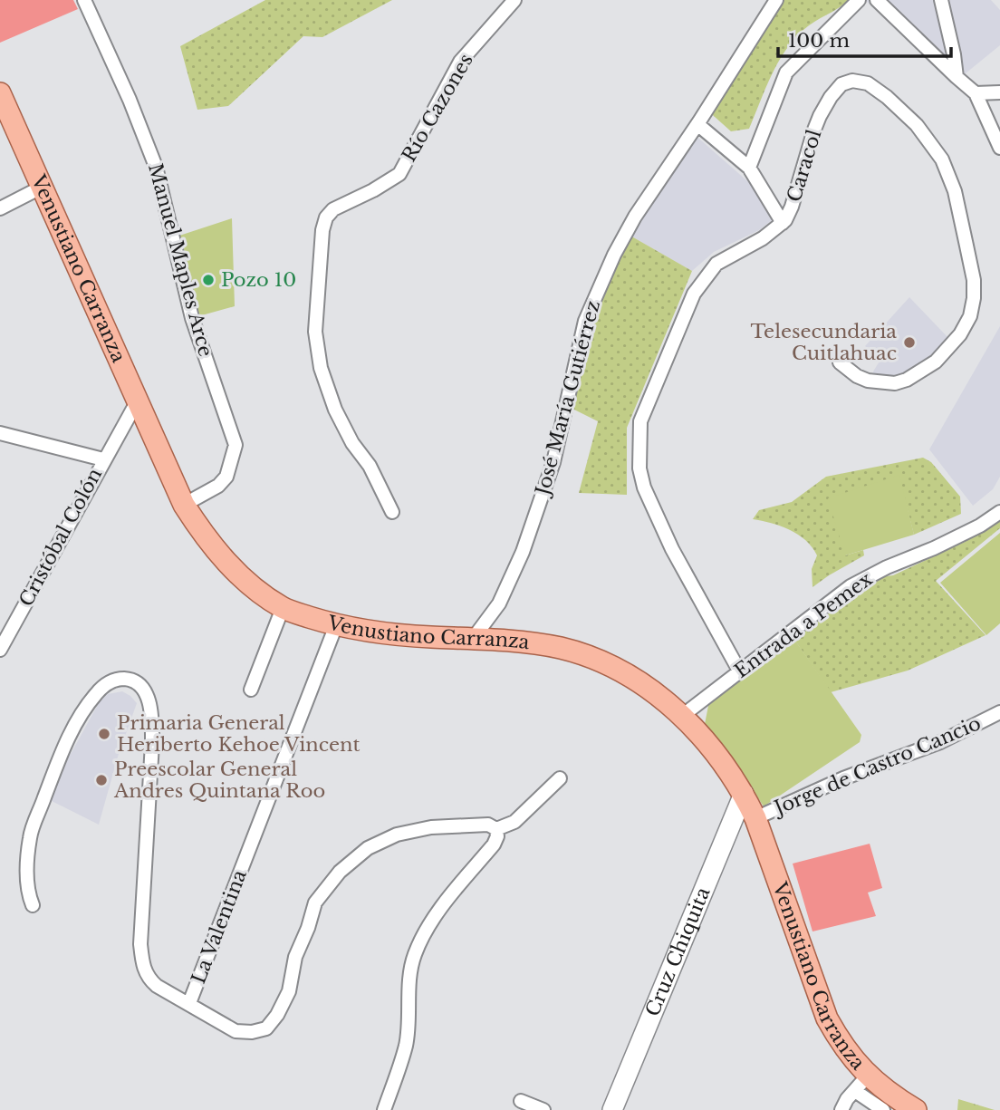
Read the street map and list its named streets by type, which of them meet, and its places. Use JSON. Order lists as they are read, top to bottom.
{
  "streets": {
    "main road": ["Venustiano Carranza"],
    "street": [
      "Río Cazones",
      "Caracol",
      "Manuel Maples Arce",
      "José María Gutiérrez",
      "Cristóbal Colón",
      "Entrada a Pemex",
      "Jorge de Castro Cancio",
      "La Valentina",
      "Cruz Chiquita"
    ]
  },
  "crossings": [
    ["Caracol", "Entrada a Pemex"],
    ["Manuel Maples Arce", "Venustiano Carranza"],
    ["Venustiano Carranza", "José María Gutiérrez"],
    ["Venustiano Carranza", "Cristóbal Colón"],
    ["Venustiano Carranza", "Entrada a Pemex"],
    ["Venustiano Carranza", "Jorge de Castro Cancio"],
    ["Venustiano Carranza", "La Valentina"],
    ["Venustiano Carranza", "Cruz Chiquita"]
  ],
  "places": [
    "Pozo 10",
    "Telesecundaria Cuitlahuac",
    "Primaria General Heriberto Kehoe Vincent",
    "Preescolar General Andres Quintana Roo"
  ],
  "scale_bar": "100 m"
}
